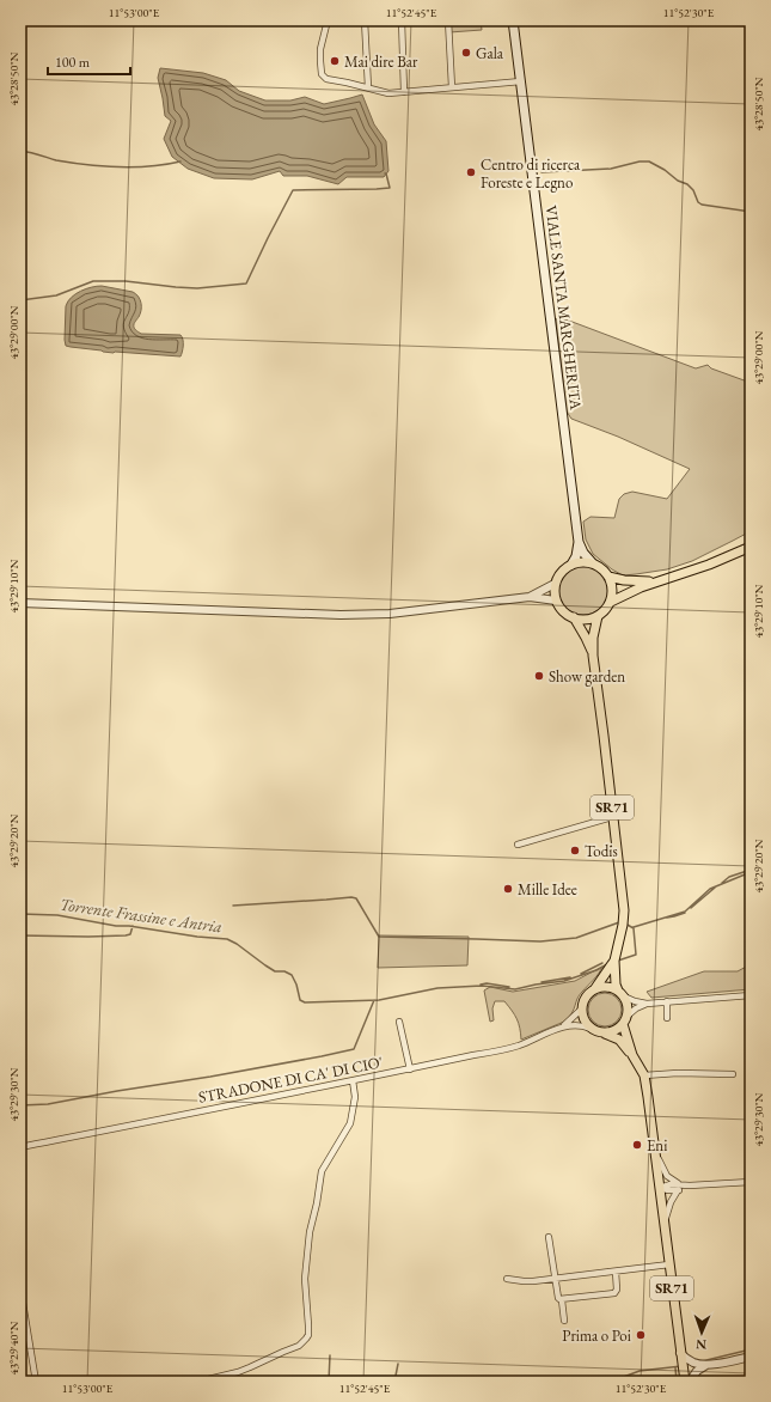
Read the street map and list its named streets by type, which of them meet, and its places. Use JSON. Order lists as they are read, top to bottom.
{
  "streets": {
    "main road": ["VIALE SANTA MARGHERITA", "SR71"],
    "street": ["STRADONE DI CA' DI CIO'"]
  },
  "crossings": [
    ["VIALE SANTA MARGHERITA", "SR71"]
  ],
  "water": ["Torrente Frassine e Antria"],
  "places": [
    "Gala",
    "Mai dire Bar",
    "Centro di ricerca Foreste e Legno",
    "Show garden",
    "Todis",
    "Mille Idee",
    "Eni",
    "Prima o Poi"
  ],
  "scale_bar": "100 m",
  "north": "bottom",
  "coordinates": [
    "11°53'00\"E",
    "11°52'45\"E",
    "11°52'30\"E",
    "43°28'50\"N",
    "43°29'00\"N",
    "43°29'10\"N",
    "43°29'20\"N",
    "43°29'30\"N",
    "43°29'40\"N"
  ]
}
